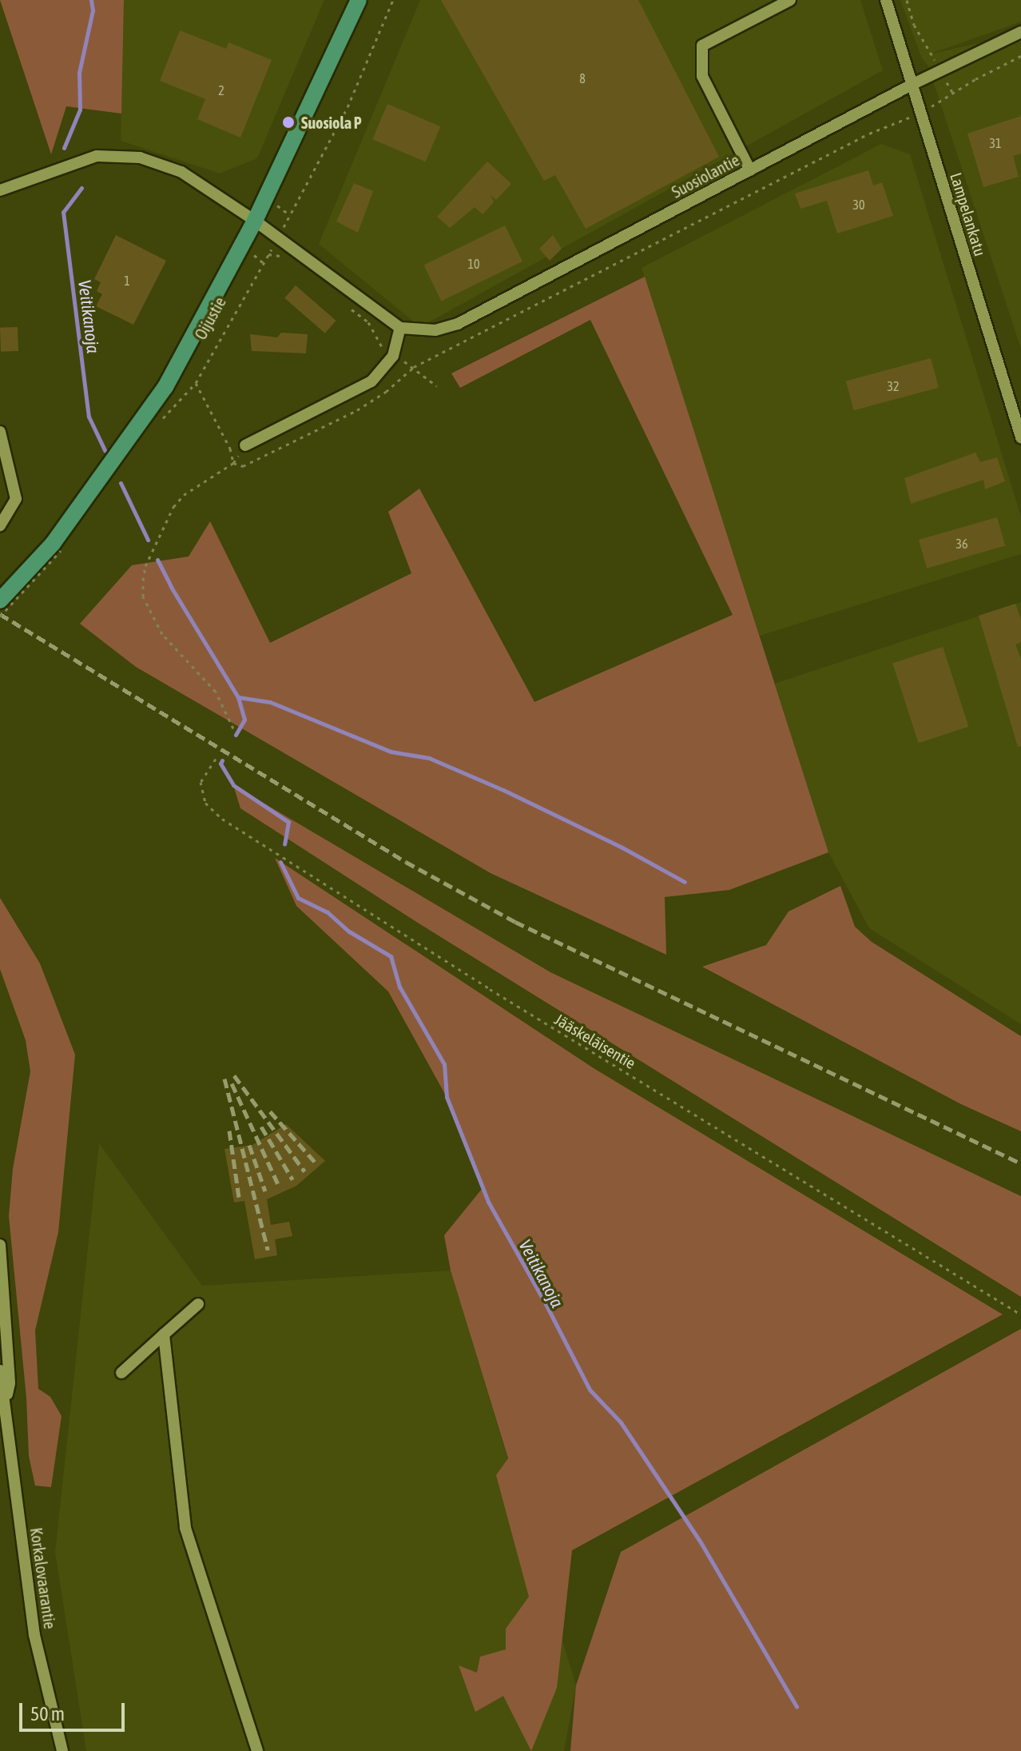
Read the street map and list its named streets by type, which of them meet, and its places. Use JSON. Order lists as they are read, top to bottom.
{
  "streets": {
    "main road": ["Oijustie"],
    "street": ["Suosiolantie", "Lampelankatu", "Korkalovaarantie"],
    "path": ["Jääskeläisentie"]
  },
  "crossings": [
    ["Suosiolantie", "Lampelankatu"]
  ],
  "water": ["Veitikanoja"],
  "places": ["Suosiola P"],
  "house_numbers": [
    "8",
    "2",
    "31",
    "30",
    "10",
    "1",
    "32",
    "36"
  ],
  "scale_bar": "50 m"
}
